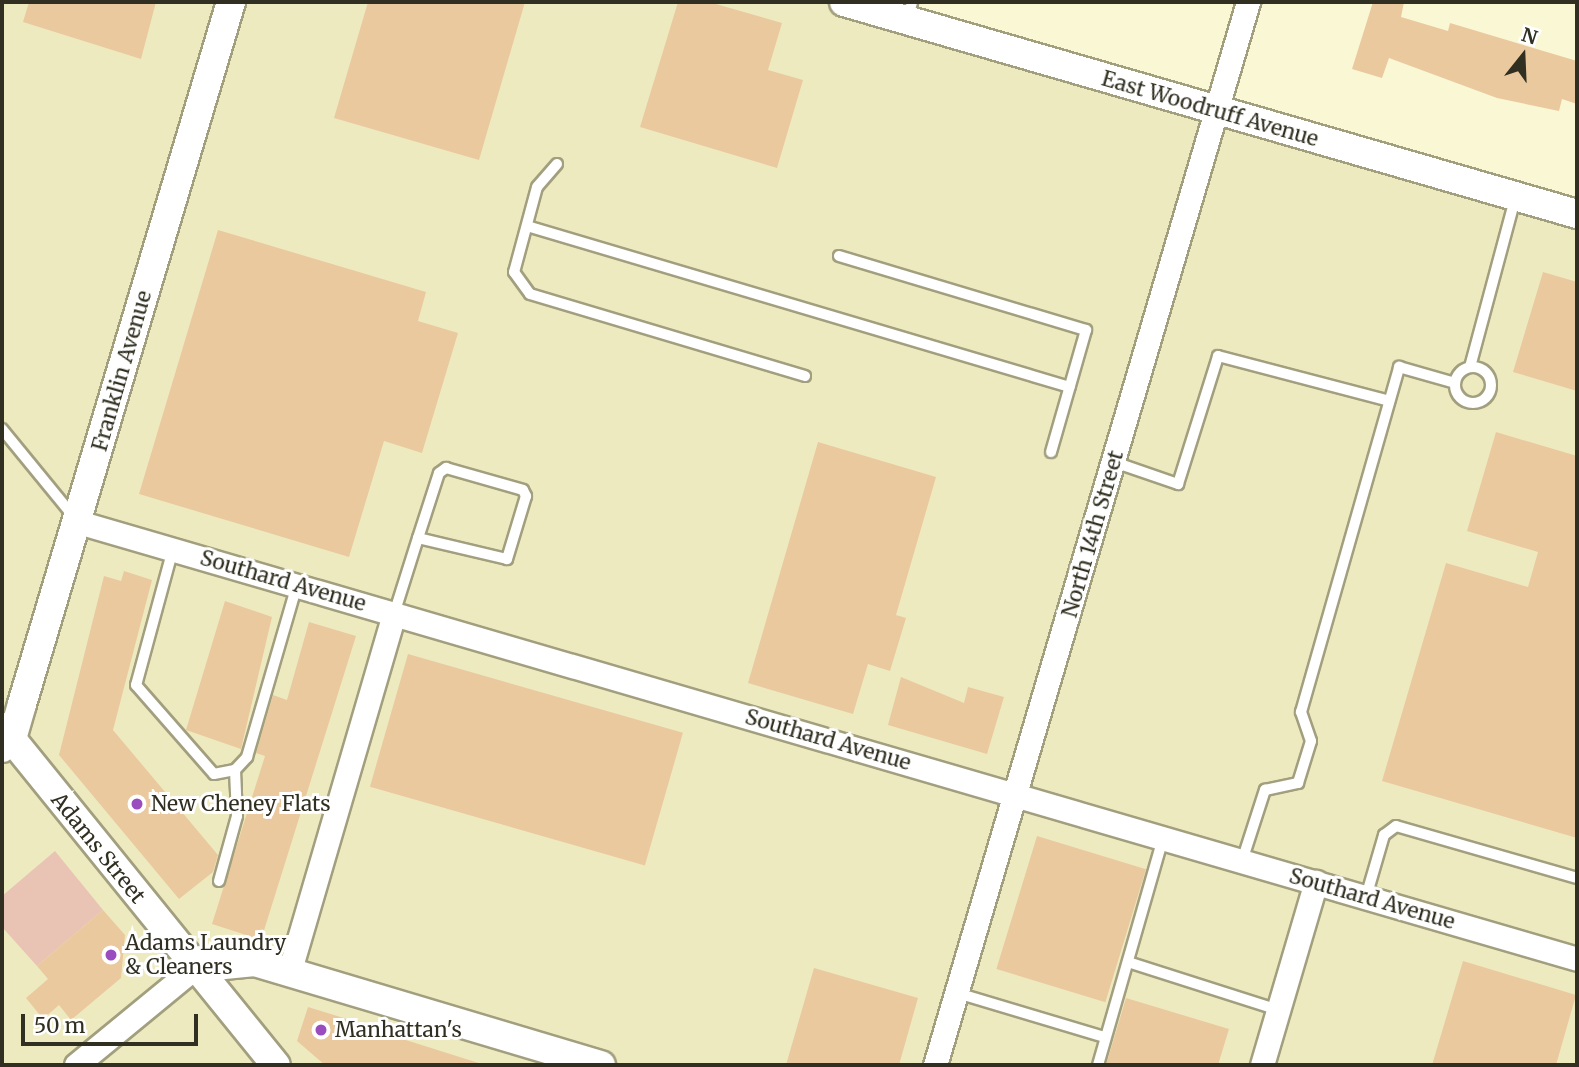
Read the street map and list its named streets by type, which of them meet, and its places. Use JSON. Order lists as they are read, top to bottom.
{
  "streets": {
    "street": [
      "East Woodruff Avenue",
      "Franklin Avenue",
      "North 14th Street",
      "Southard Avenue",
      "Adams Street"
    ]
  },
  "crossings": [
    ["East Woodruff Avenue", "North 14th Street"],
    ["Franklin Avenue", "Southard Avenue"],
    ["Franklin Avenue", "Adams Street"],
    ["North 14th Street", "Southard Avenue"]
  ],
  "places": ["New Cheney Flats", "Adams Laundry & Cleaners", "Manhattan's"],
  "scale_bar": "50 m",
  "north": "top"
}
